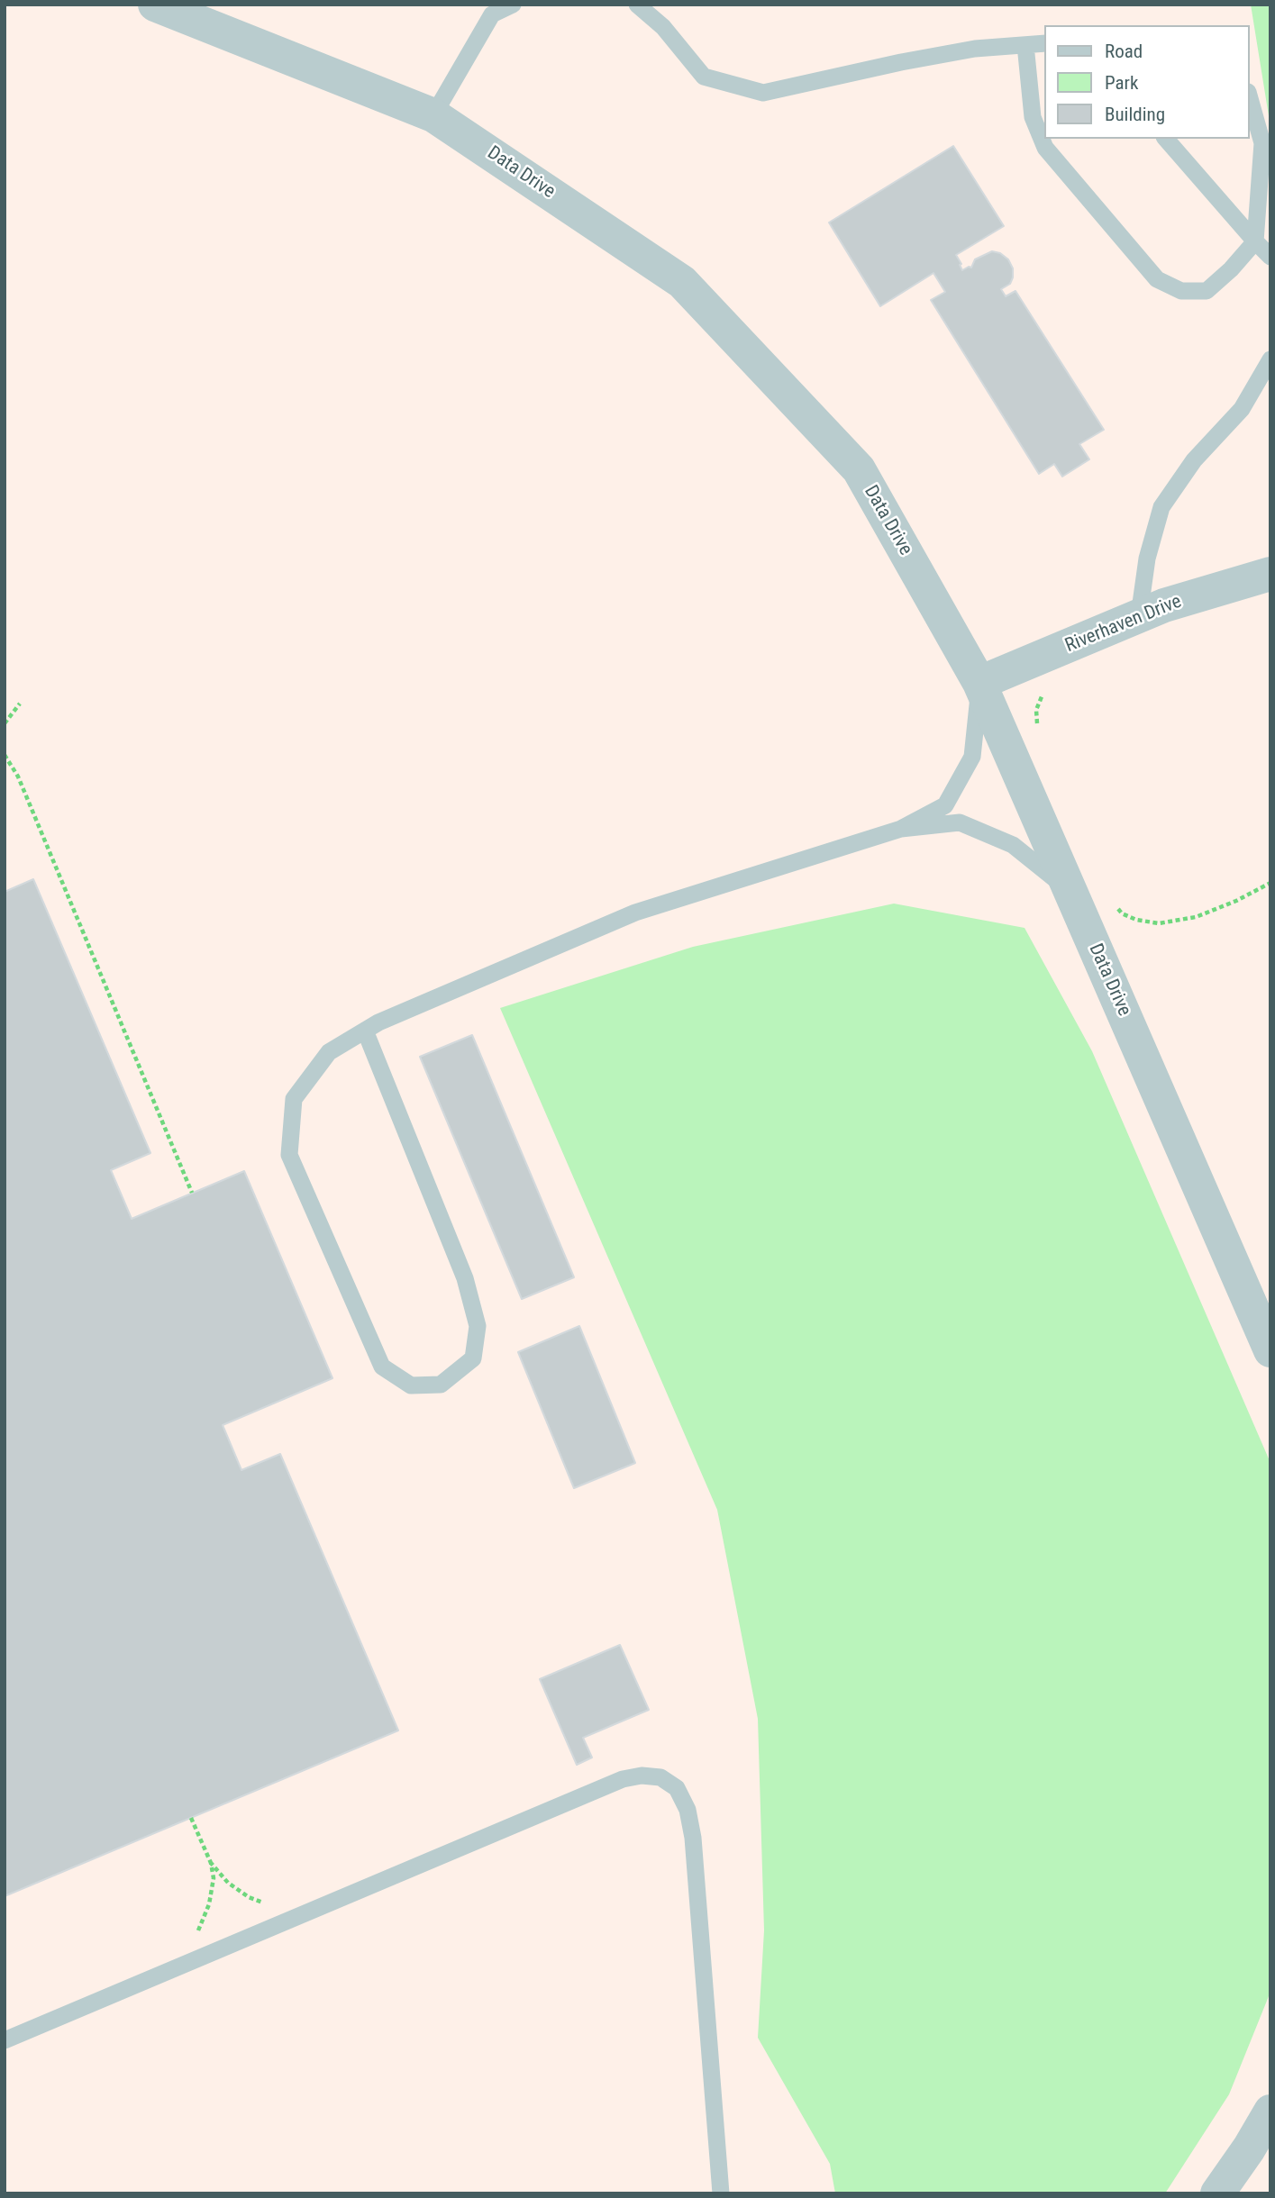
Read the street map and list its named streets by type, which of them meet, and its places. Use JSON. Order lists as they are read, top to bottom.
{
  "streets": {
    "street": ["Data Drive", "Riverhaven Drive"]
  },
  "crossings": [
    ["Data Drive", "Riverhaven Drive"]
  ],
  "legend": ["Road", "Park", "Building"]
}
